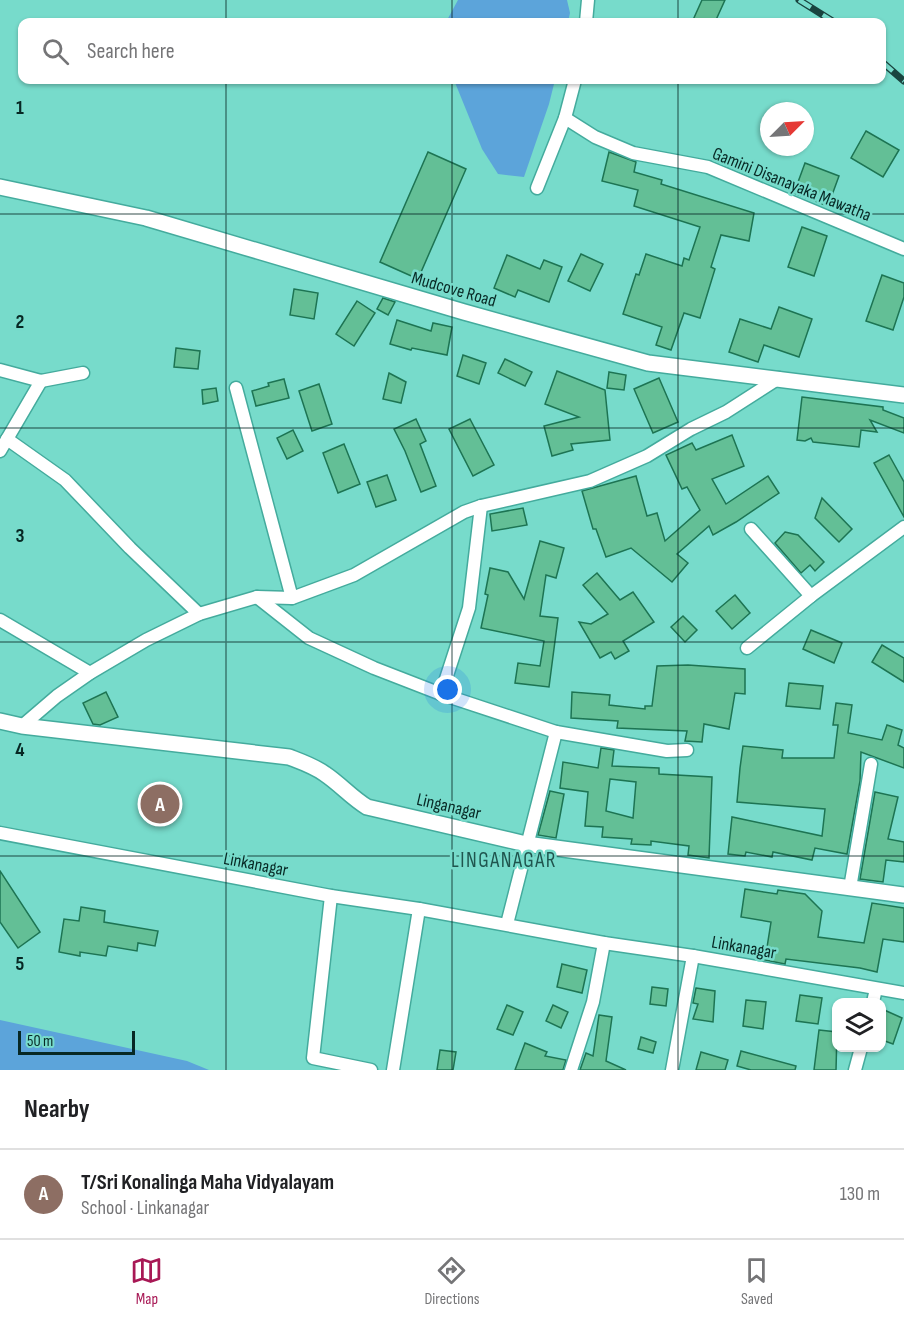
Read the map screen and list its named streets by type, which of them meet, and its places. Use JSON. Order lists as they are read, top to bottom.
{
  "streets": {
    "street": [
      "Gamini Disanayaka Mawatha",
      "Mudcove Road",
      "Linganagar",
      "Linkanagar"
    ]
  },
  "districts": ["LINGANAGAR"],
  "scale_bar": "50 m",
  "north": "top right",
  "page": {
    "search": "Search here",
    "pins": "A",
    "scale": "50 m",
    "heading": "Nearby",
    "list": [
      {
        "mark": "A",
        "name": "T/Sri Konalinga Maha Vidyalayam",
        "note": "School · Linkanagar",
        "value": "130 m"
      }
    ],
    "nav": ["Map", "Directions", "Saved"]
  },
  "grid": {
    "rows": [
      "1",
      "2",
      "3",
      "4",
      "5"
    ]
  }
}
